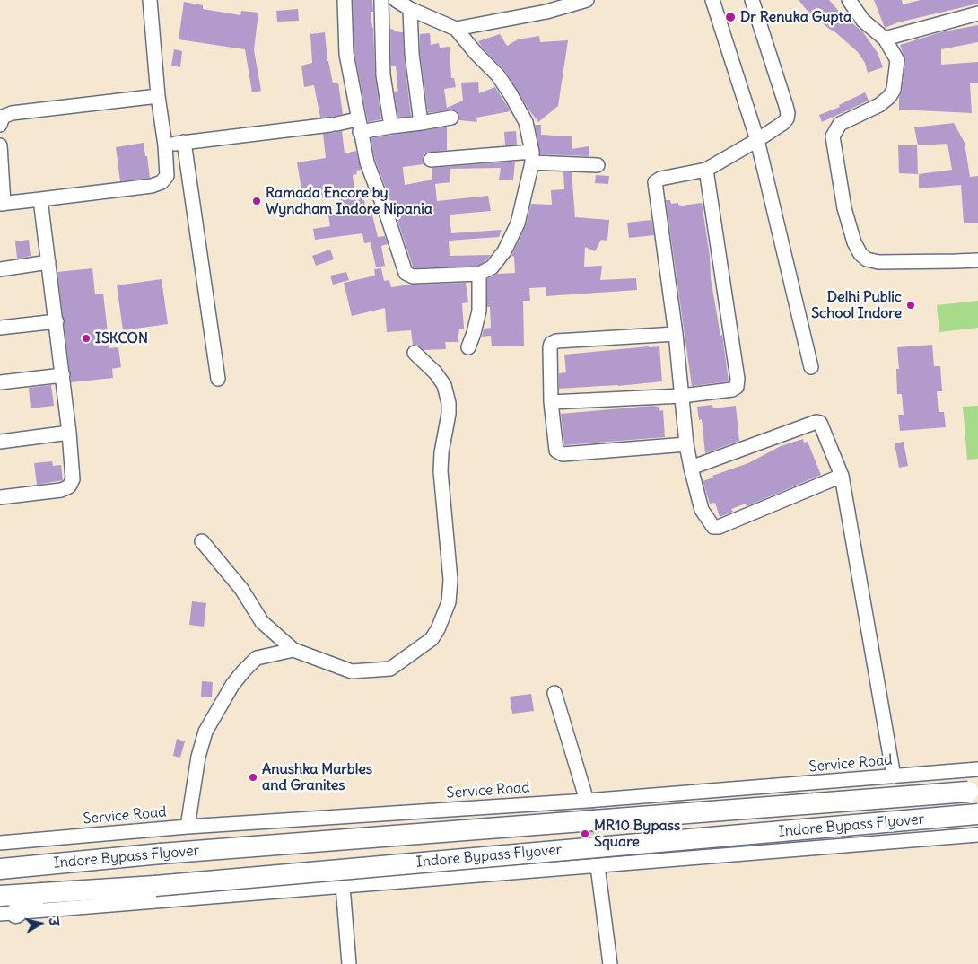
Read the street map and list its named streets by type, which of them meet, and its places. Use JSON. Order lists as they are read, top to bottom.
{
  "streets": {
    "highway": ["Indore Bypass Flyover"],
    "street": ["Service Road"]
  },
  "places": [
    "Dr Renuka Gupta",
    "Ramada Encore by Wyndham Indore Nipania",
    "Delhi Public School Indore",
    "ISKCON",
    "Anushka Marbles and Granites",
    "MR10 Bypass Square"
  ],
  "north": "right"
}
